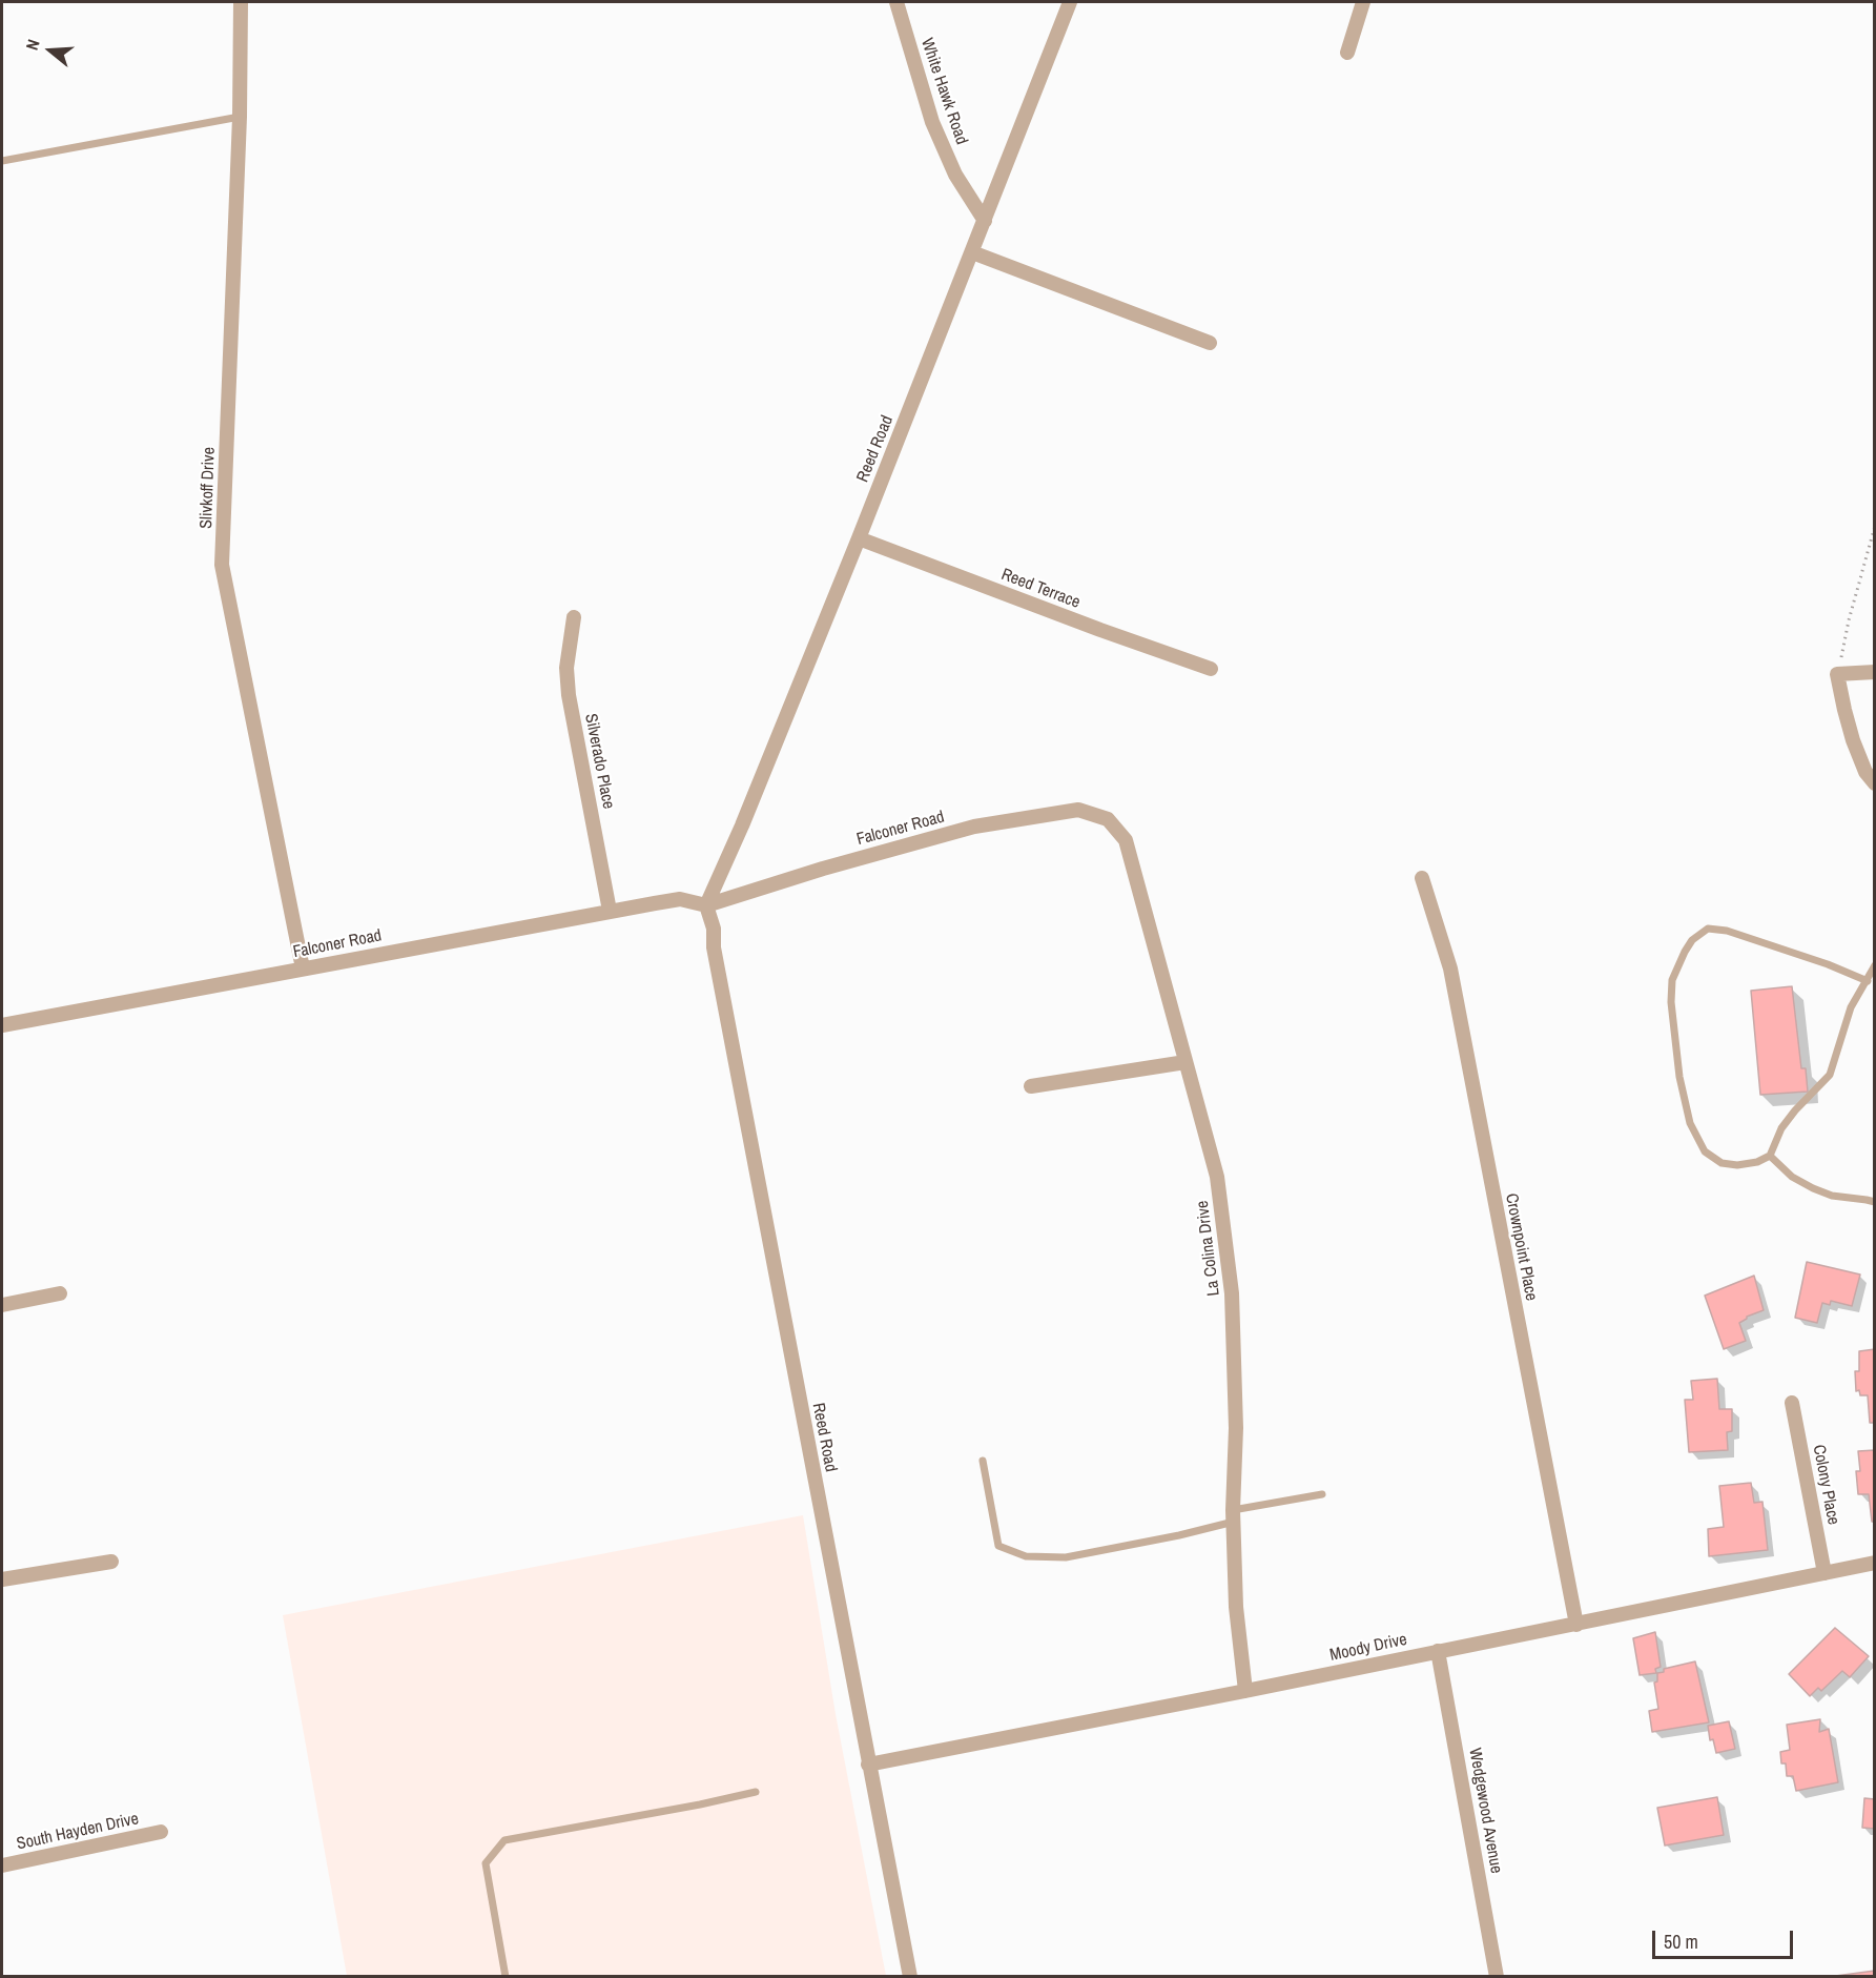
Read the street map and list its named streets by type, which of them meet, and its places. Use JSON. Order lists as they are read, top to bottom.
{
  "streets": {
    "street": [
      "White Hawk Road",
      "Reed Road",
      "Slivkoff Drive",
      "Reed Terrace",
      "Silverado Place",
      "Falconer Road",
      "Crownpoint Place",
      "La Colina Drive",
      "Colony Place",
      "Moody Drive",
      "Wedgewood Avenue",
      "South Hayden Drive"
    ]
  },
  "crossings": [
    ["White Hawk Road", "Reed Road"],
    ["Reed Road", "Reed Terrace"],
    ["Reed Road", "Falconer Road"],
    ["Reed Road", "Moody Drive"],
    ["Slivkoff Drive", "Falconer Road"],
    ["Silverado Place", "Falconer Road"],
    ["Falconer Road", "La Colina Drive"],
    ["Crownpoint Place", "Moody Drive"],
    ["La Colina Drive", "Moody Drive"],
    ["Colony Place", "Moody Drive"],
    ["Moody Drive", "Wedgewood Avenue"]
  ],
  "scale_bar": "50 m",
  "north": "left"
}
